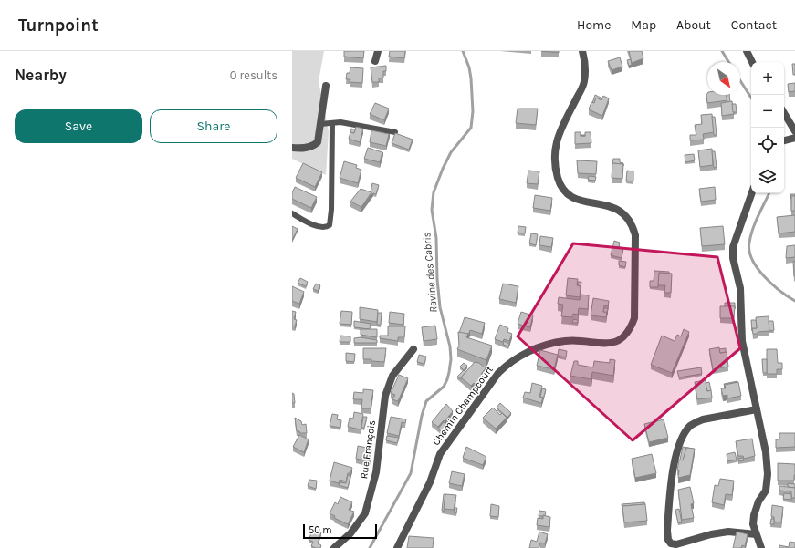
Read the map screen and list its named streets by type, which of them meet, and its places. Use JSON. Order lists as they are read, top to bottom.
{
  "streets": {
    "street": ["Chemin Champcourt", "Rue François"]
  },
  "water": ["Ravine des Cabris"],
  "scale_bar": "50 m",
  "north": "bottom right",
  "page": {
    "header": "Turnpoint",
    "nav": [
      "Home",
      "Map",
      "About",
      "Contact"
    ],
    "heading": ["Nearby", "0 results"],
    "map_buttons": ["+", "−"],
    "buttons": ["Save", "Share"],
    "scale": "50 m"
  }
}
